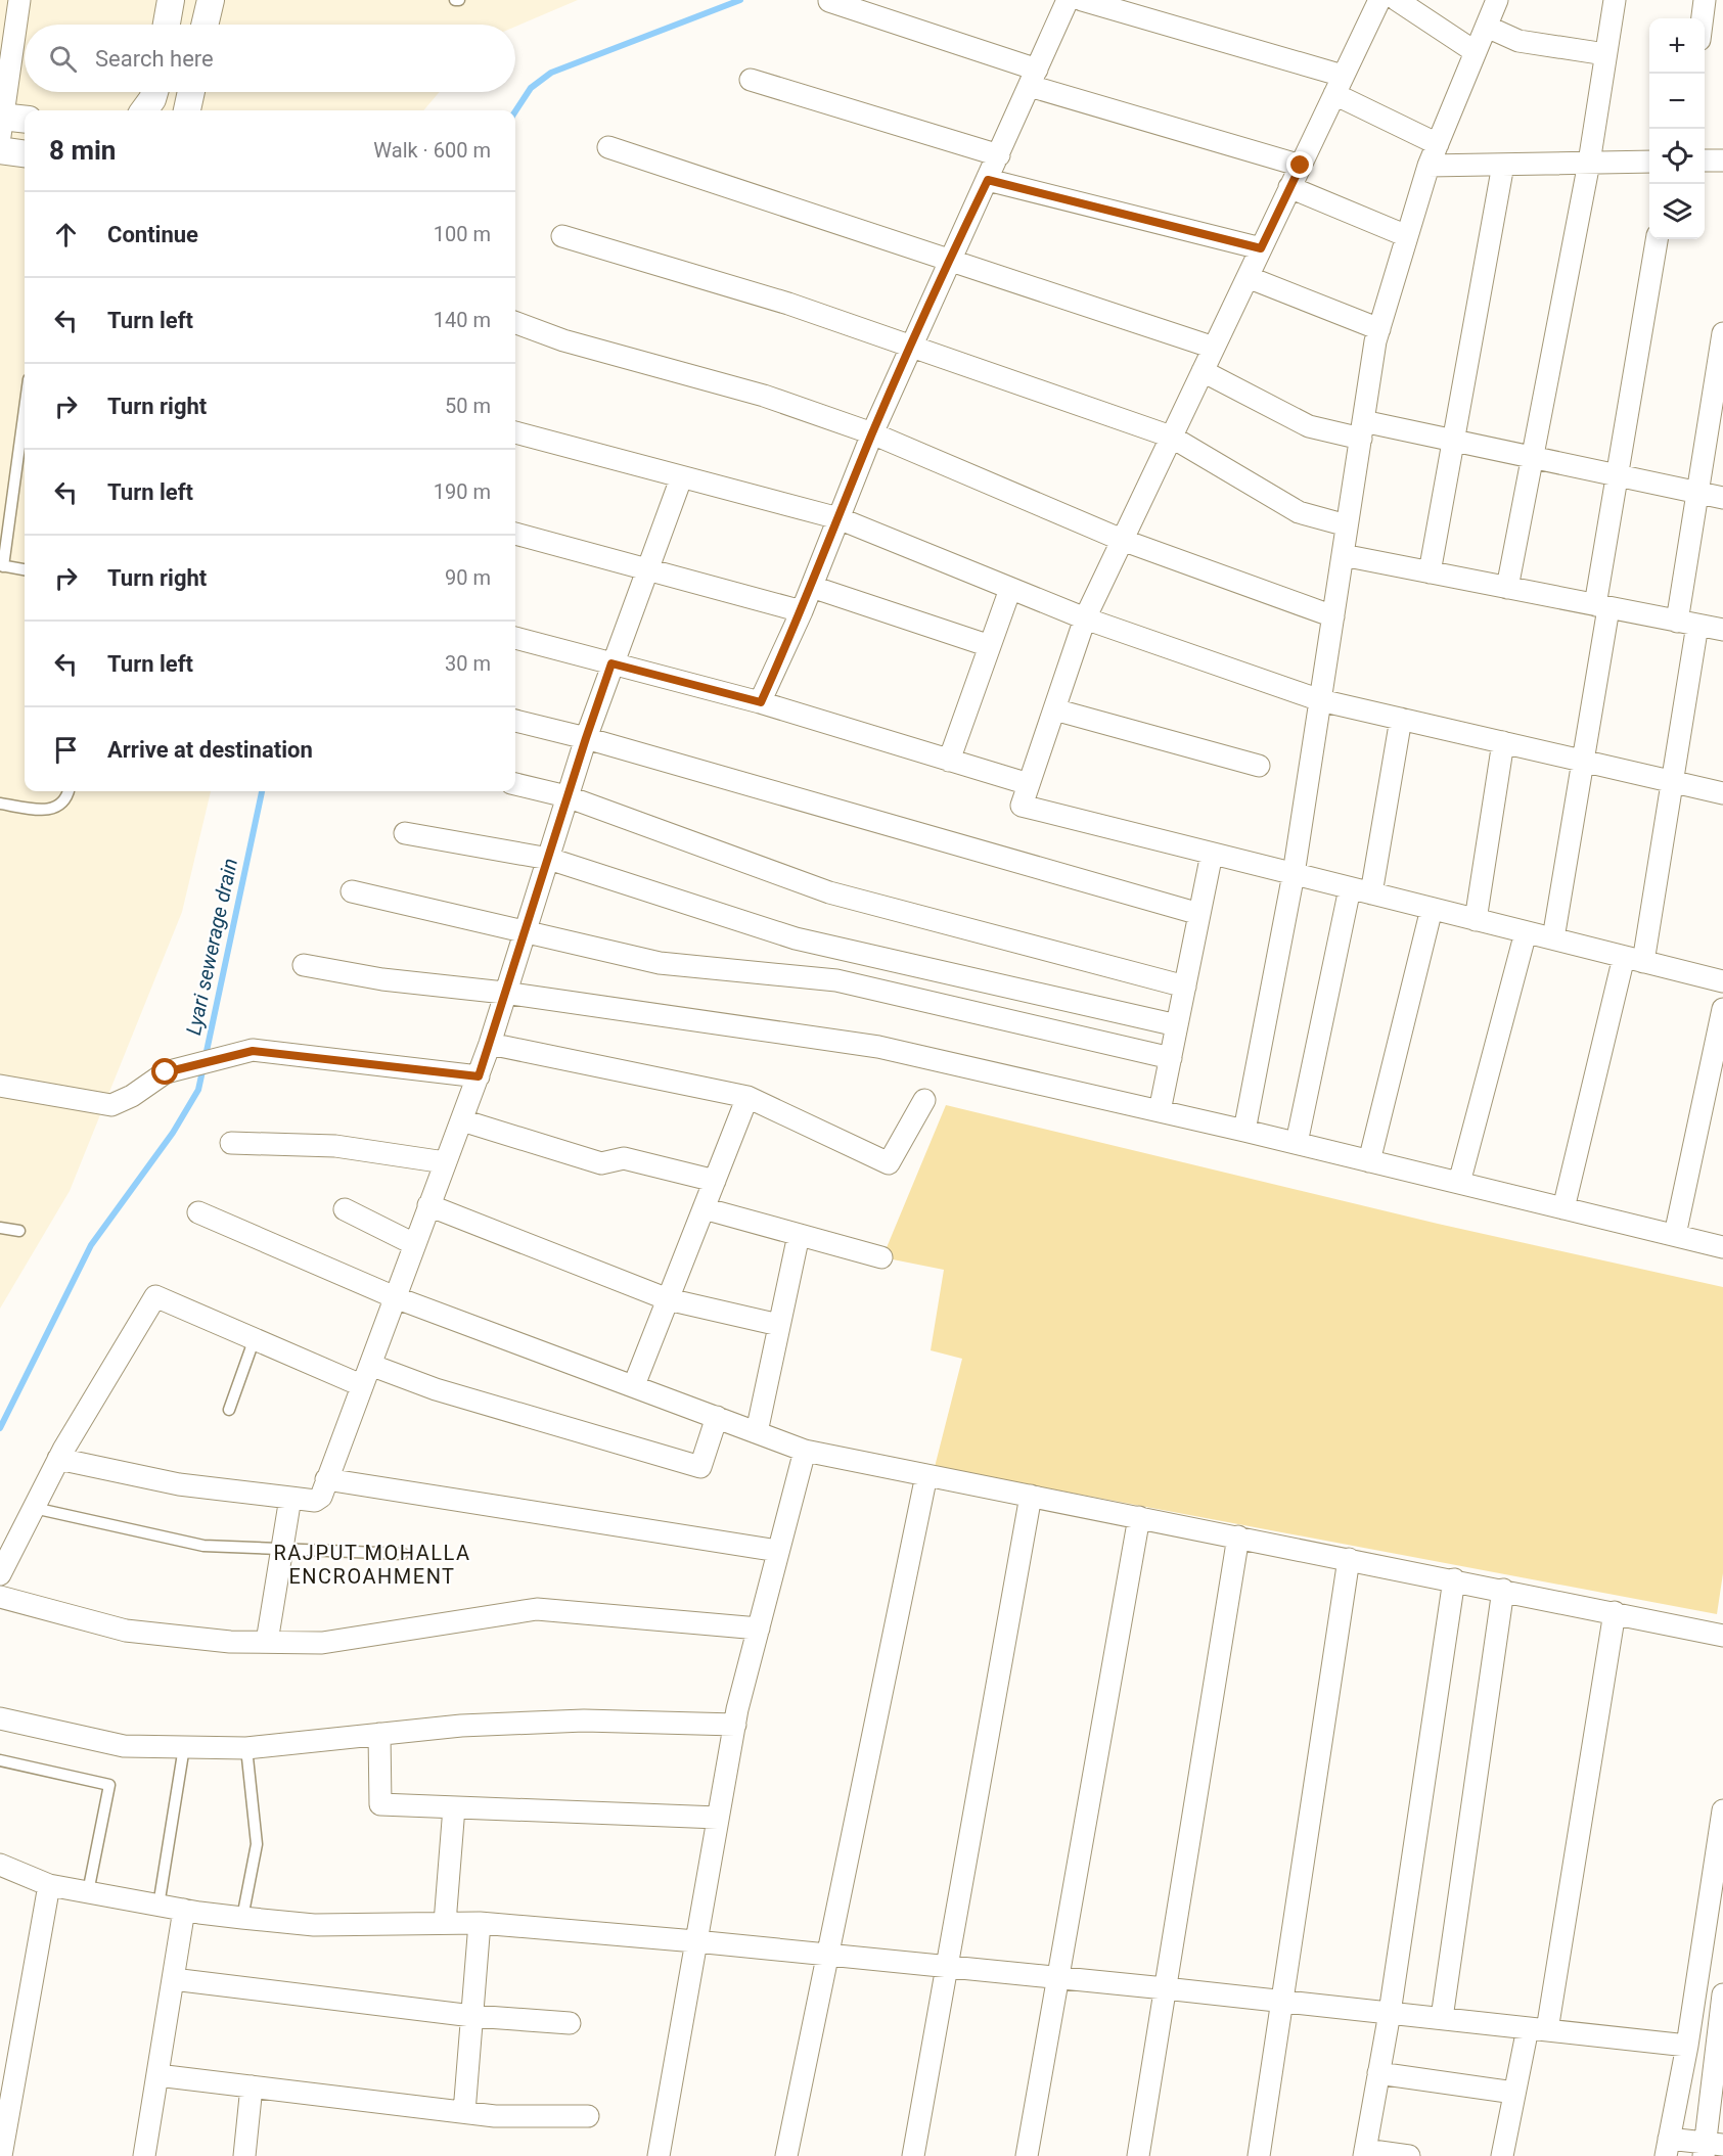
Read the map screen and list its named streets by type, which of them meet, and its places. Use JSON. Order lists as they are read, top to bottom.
{
  "districts": ["RAJPUT MOHALLA ENCROAHMENT"],
  "water": ["Lyari sewerage drain"],
  "page": {
    "map_buttons": ["+", "−"],
    "search": "Search here",
    "heading": ["8 min", "Walk · 600 m"],
    "list": [
      ["Continue", "100 m"],
      ["Turn left", "140 m"],
      ["Turn right", "50 m"],
      ["Turn left", "190 m"],
      ["Turn right", "90 m"],
      ["Turn left", "30 m"],
      "Arrive at destination"
    ]
  }
}
